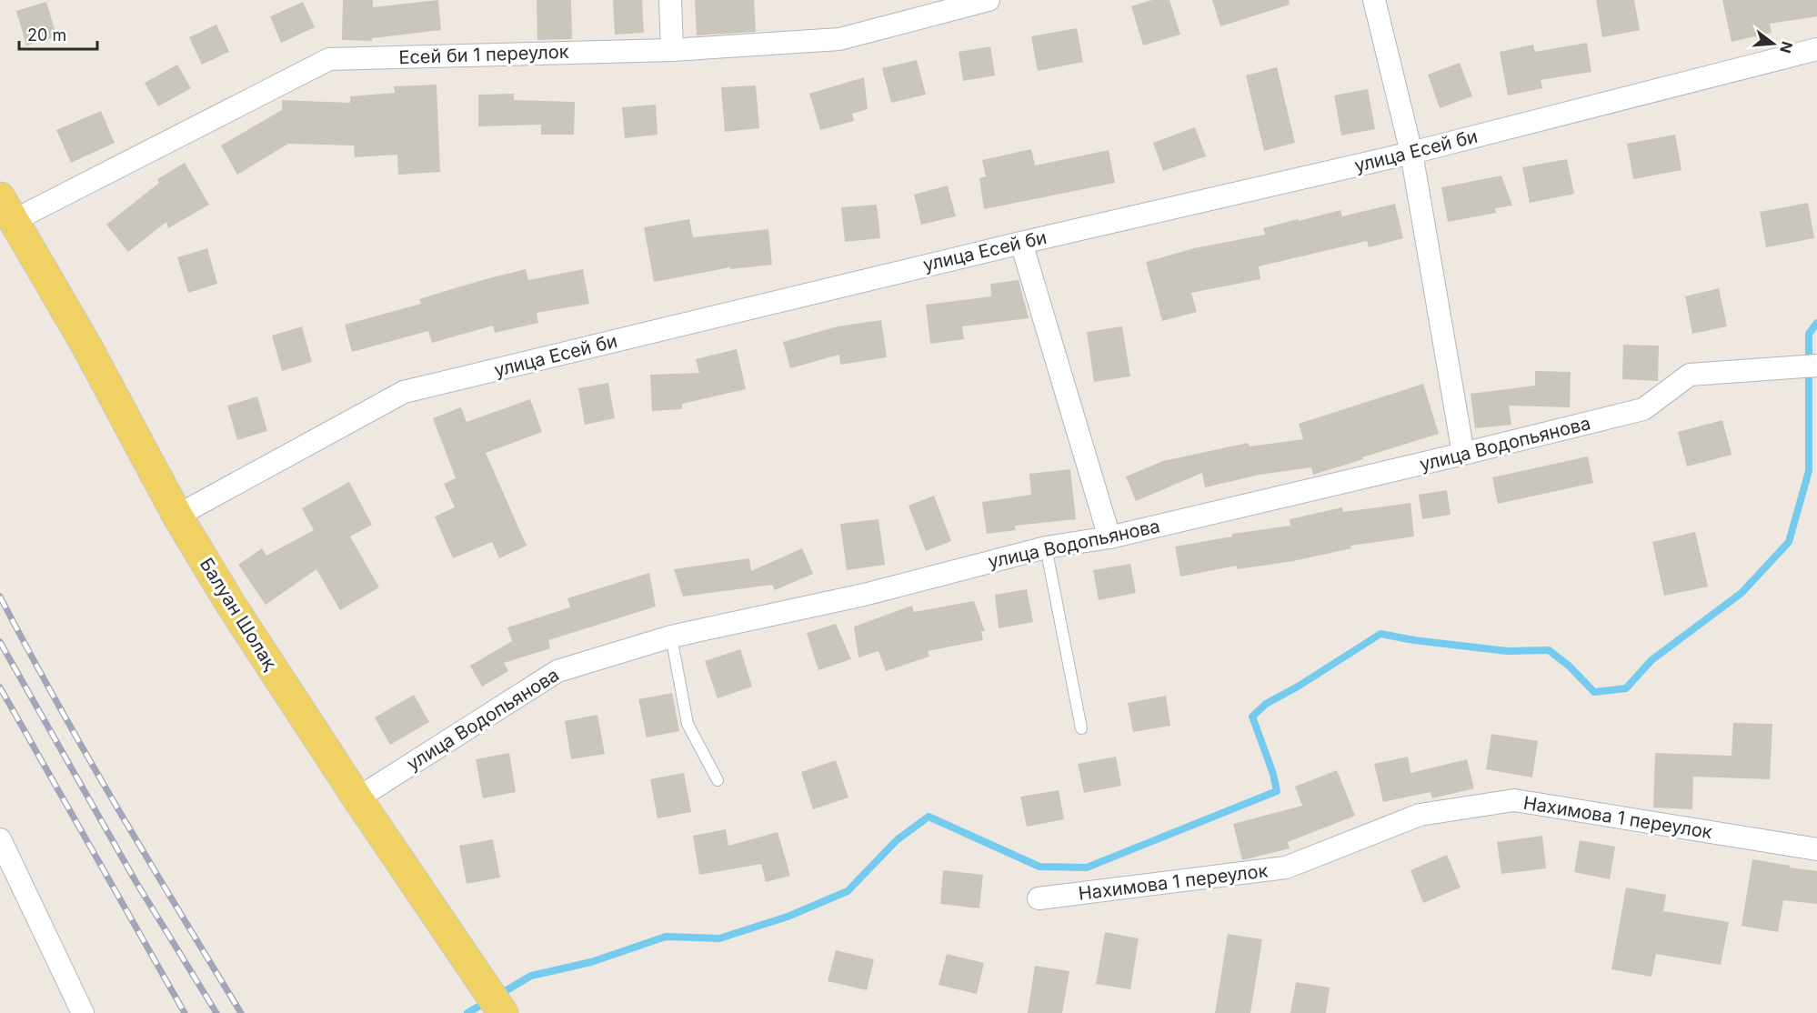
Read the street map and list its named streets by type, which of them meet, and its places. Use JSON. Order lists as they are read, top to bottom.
{
  "streets": {
    "main road": ["Балуан Шолақ"],
    "street": [
      "Есей би 1 переулок",
      "улица Есей би",
      "улица Водопьянова",
      "Нахимова 1 переулок"
    ]
  },
  "crossings": [
    ["Есей би 1 переулок", "Балуан Шолақ"],
    ["улица Есей би", "Балуан Шолақ"],
    ["улица Водопьянова", "Балуан Шолақ"]
  ],
  "scale_bar": "20 m",
  "north": "right"
}
